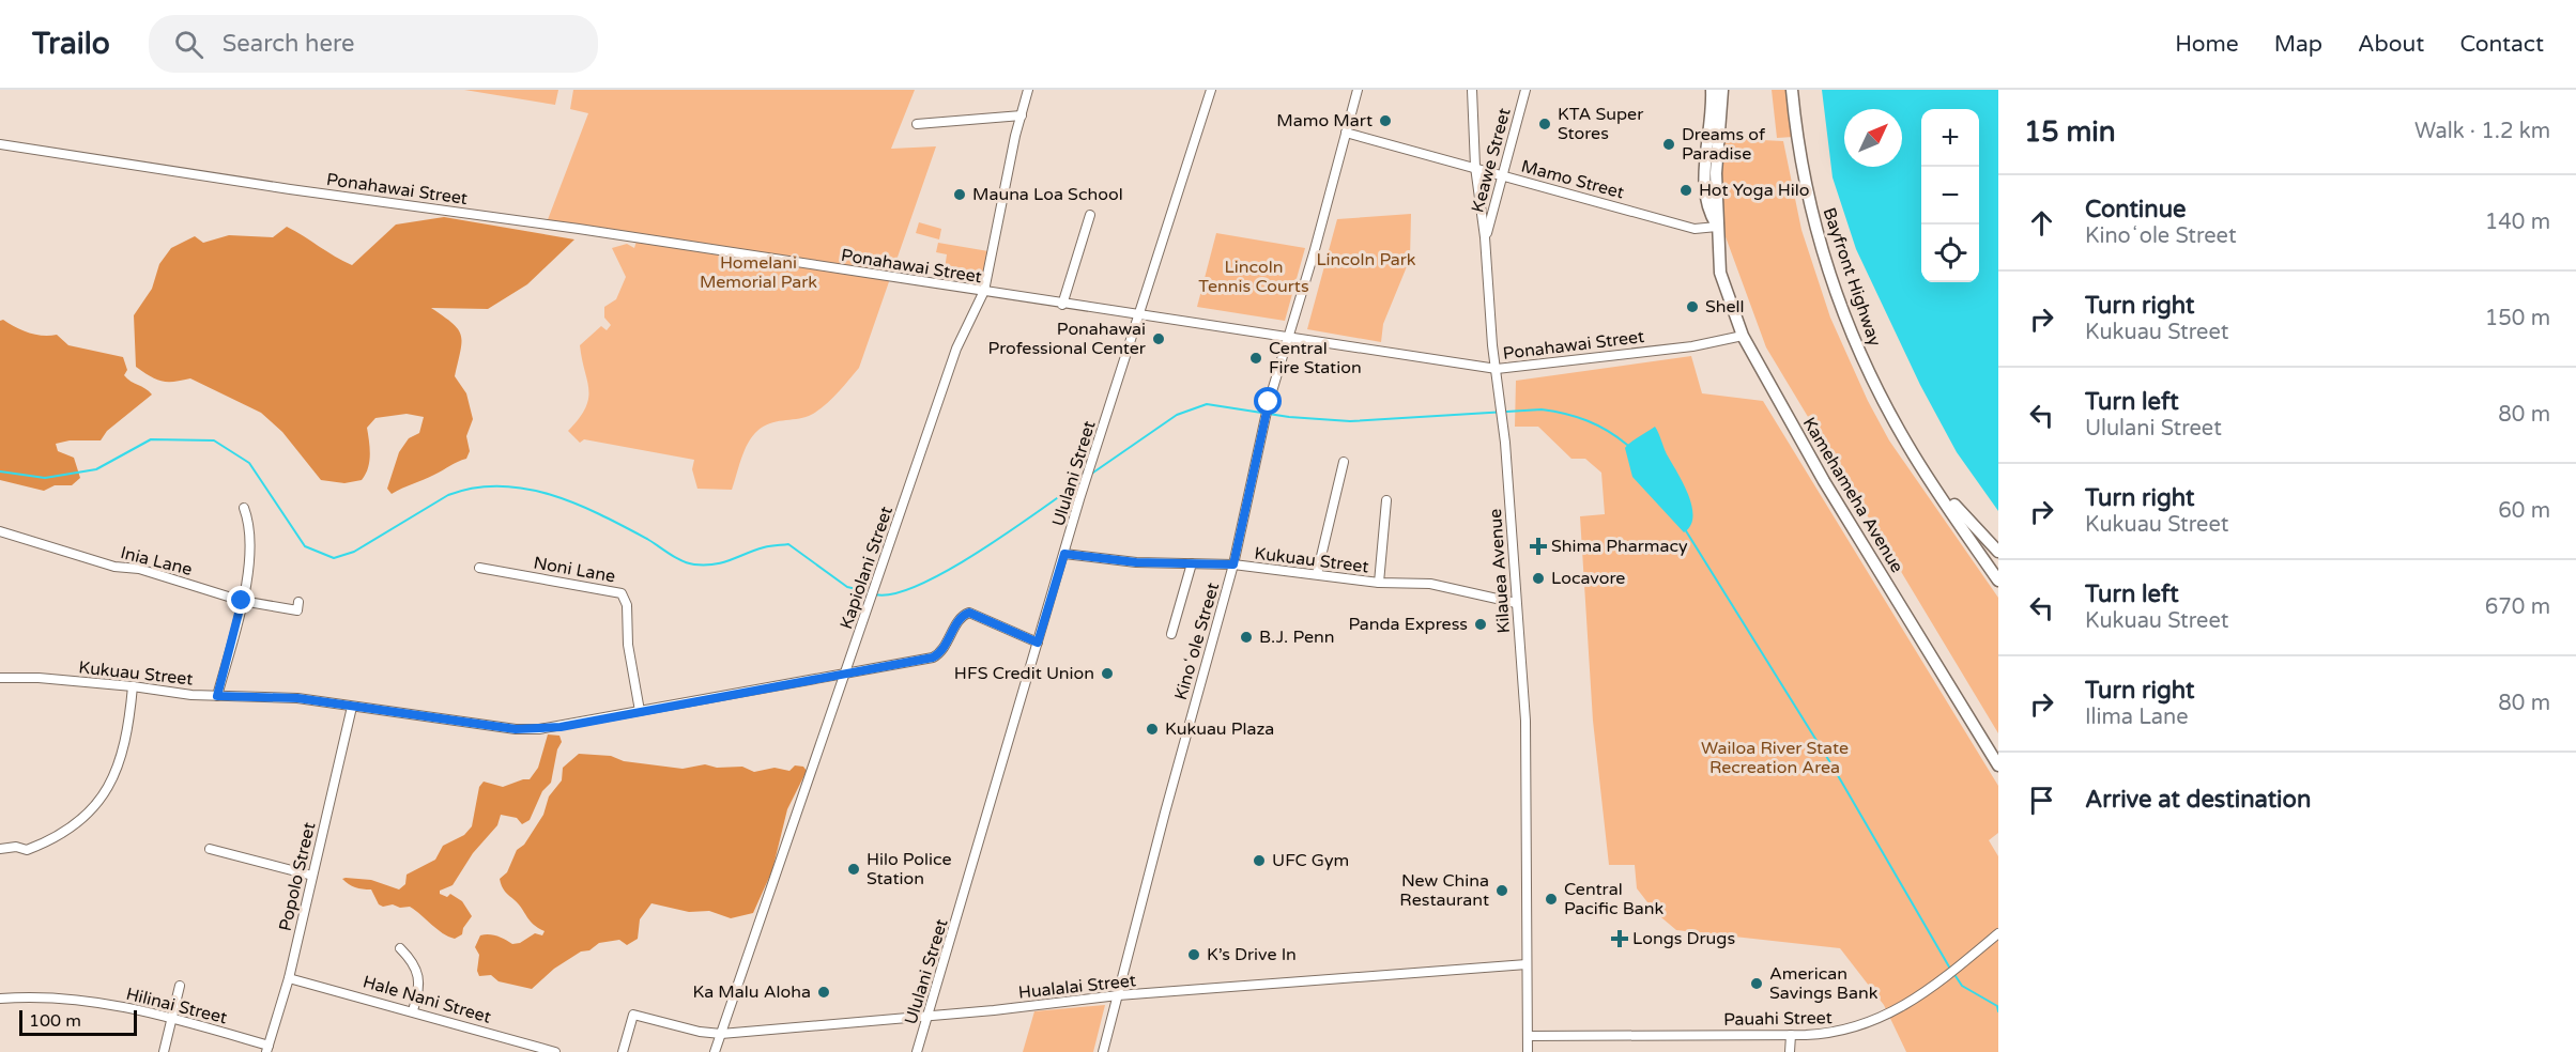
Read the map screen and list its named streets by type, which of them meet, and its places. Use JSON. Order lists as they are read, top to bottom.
{
  "streets": {
    "main road": ["Bayfront Highway", "Kamehameha Avenue"],
    "street": [
      "Keawe Street",
      "Mamo Street",
      "Ponahawai Street",
      "Ululani Street",
      "Kukuau Street",
      "Inia Lane",
      "Kapiolani Street",
      "Noni Lane",
      "Kilauea Avenue",
      "Kinoʻole Street",
      "Popolo Street",
      "Hualalai Street",
      "Hale Nani Street",
      "Hilinai Street",
      "Pauahi Street"
    ]
  },
  "crossings": [
    ["Keawe Street", "Mamo Street"],
    ["Keawe Street", "Kilauea Avenue"],
    ["Mamo Street", "Kamehameha Avenue"],
    ["Mamo Street", "Kilauea Avenue"],
    ["Mamo Street", "Kinoʻole Street"],
    ["Ponahawai Street", "Ululani Street"],
    ["Ponahawai Street", "Kamehameha Avenue"],
    ["Ponahawai Street", "Kapiolani Street"],
    ["Ponahawai Street", "Kilauea Avenue"],
    ["Ponahawai Street", "Kinoʻole Street"],
    ["Ululani Street", "Kukuau Street"],
    ["Ululani Street", "Hualalai Street"],
    ["Kukuau Street", "Kapiolani Street"],
    ["Kukuau Street", "Noni Lane"],
    ["Kukuau Street", "Kilauea Avenue"],
    ["Kukuau Street", "Kinoʻole Street"],
    ["Kukuau Street", "Popolo Street"],
    ["Kapiolani Street", "Hualalai Street"],
    ["Kilauea Avenue", "Hualalai Street"],
    ["Kilauea Avenue", "Pauahi Street"],
    ["Kinoʻole Street", "Hualalai Street"],
    ["Popolo Street", "Hale Nani Street"],
    ["Popolo Street", "Hilinai Street"]
  ],
  "parks": [
    "Lincoln Park",
    "Homelani Memorial Park",
    "Lincoln Tennis Courts",
    "Wailoa River State Recreation Area"
  ],
  "places": {
    "other": [
      "Mamo Mart",
      "KTA Super Stores",
      "Dreams of Paradise",
      "Hot Yoga Hilo",
      "Mauna Loa School",
      "Shell",
      "Ponahawai Professional Center",
      "Central Fire Station",
      "Locavore",
      "Panda Express",
      "B.J. Penn",
      "HFS Credit Union",
      "Kukuau Plaza",
      "UFC Gym",
      "Hilo Police Station",
      "New China Restaurant",
      "Central Pacific Bank",
      "K’s Drive In",
      "American Savings Bank",
      "Ka Malu Aloha"
    ],
    "health": ["Shima Pharmacy", "Longs Drugs"]
  },
  "scale_bar": "100 m",
  "north": "top right",
  "page": {
    "header": "Trailo",
    "search": "Search here",
    "nav": [
      "Home",
      "Map",
      "About",
      "Contact"
    ],
    "heading": ["15 min", "Walk · 1.2 km"],
    "map_buttons": ["+", "−"],
    "list": [
      ["Continue", "Kinoʻole Street", "140 m"],
      ["Turn right", "Kukuau Street", "150 m"],
      ["Turn left", "Ululani Street", "80 m"],
      ["Turn right", "Kukuau Street", "60 m"],
      ["Turn left", "Kukuau Street", "670 m"],
      ["Turn right", "Ilima Lane", "80 m"],
      "Arrive at destination"
    ],
    "scale": "100 m"
  }
}
